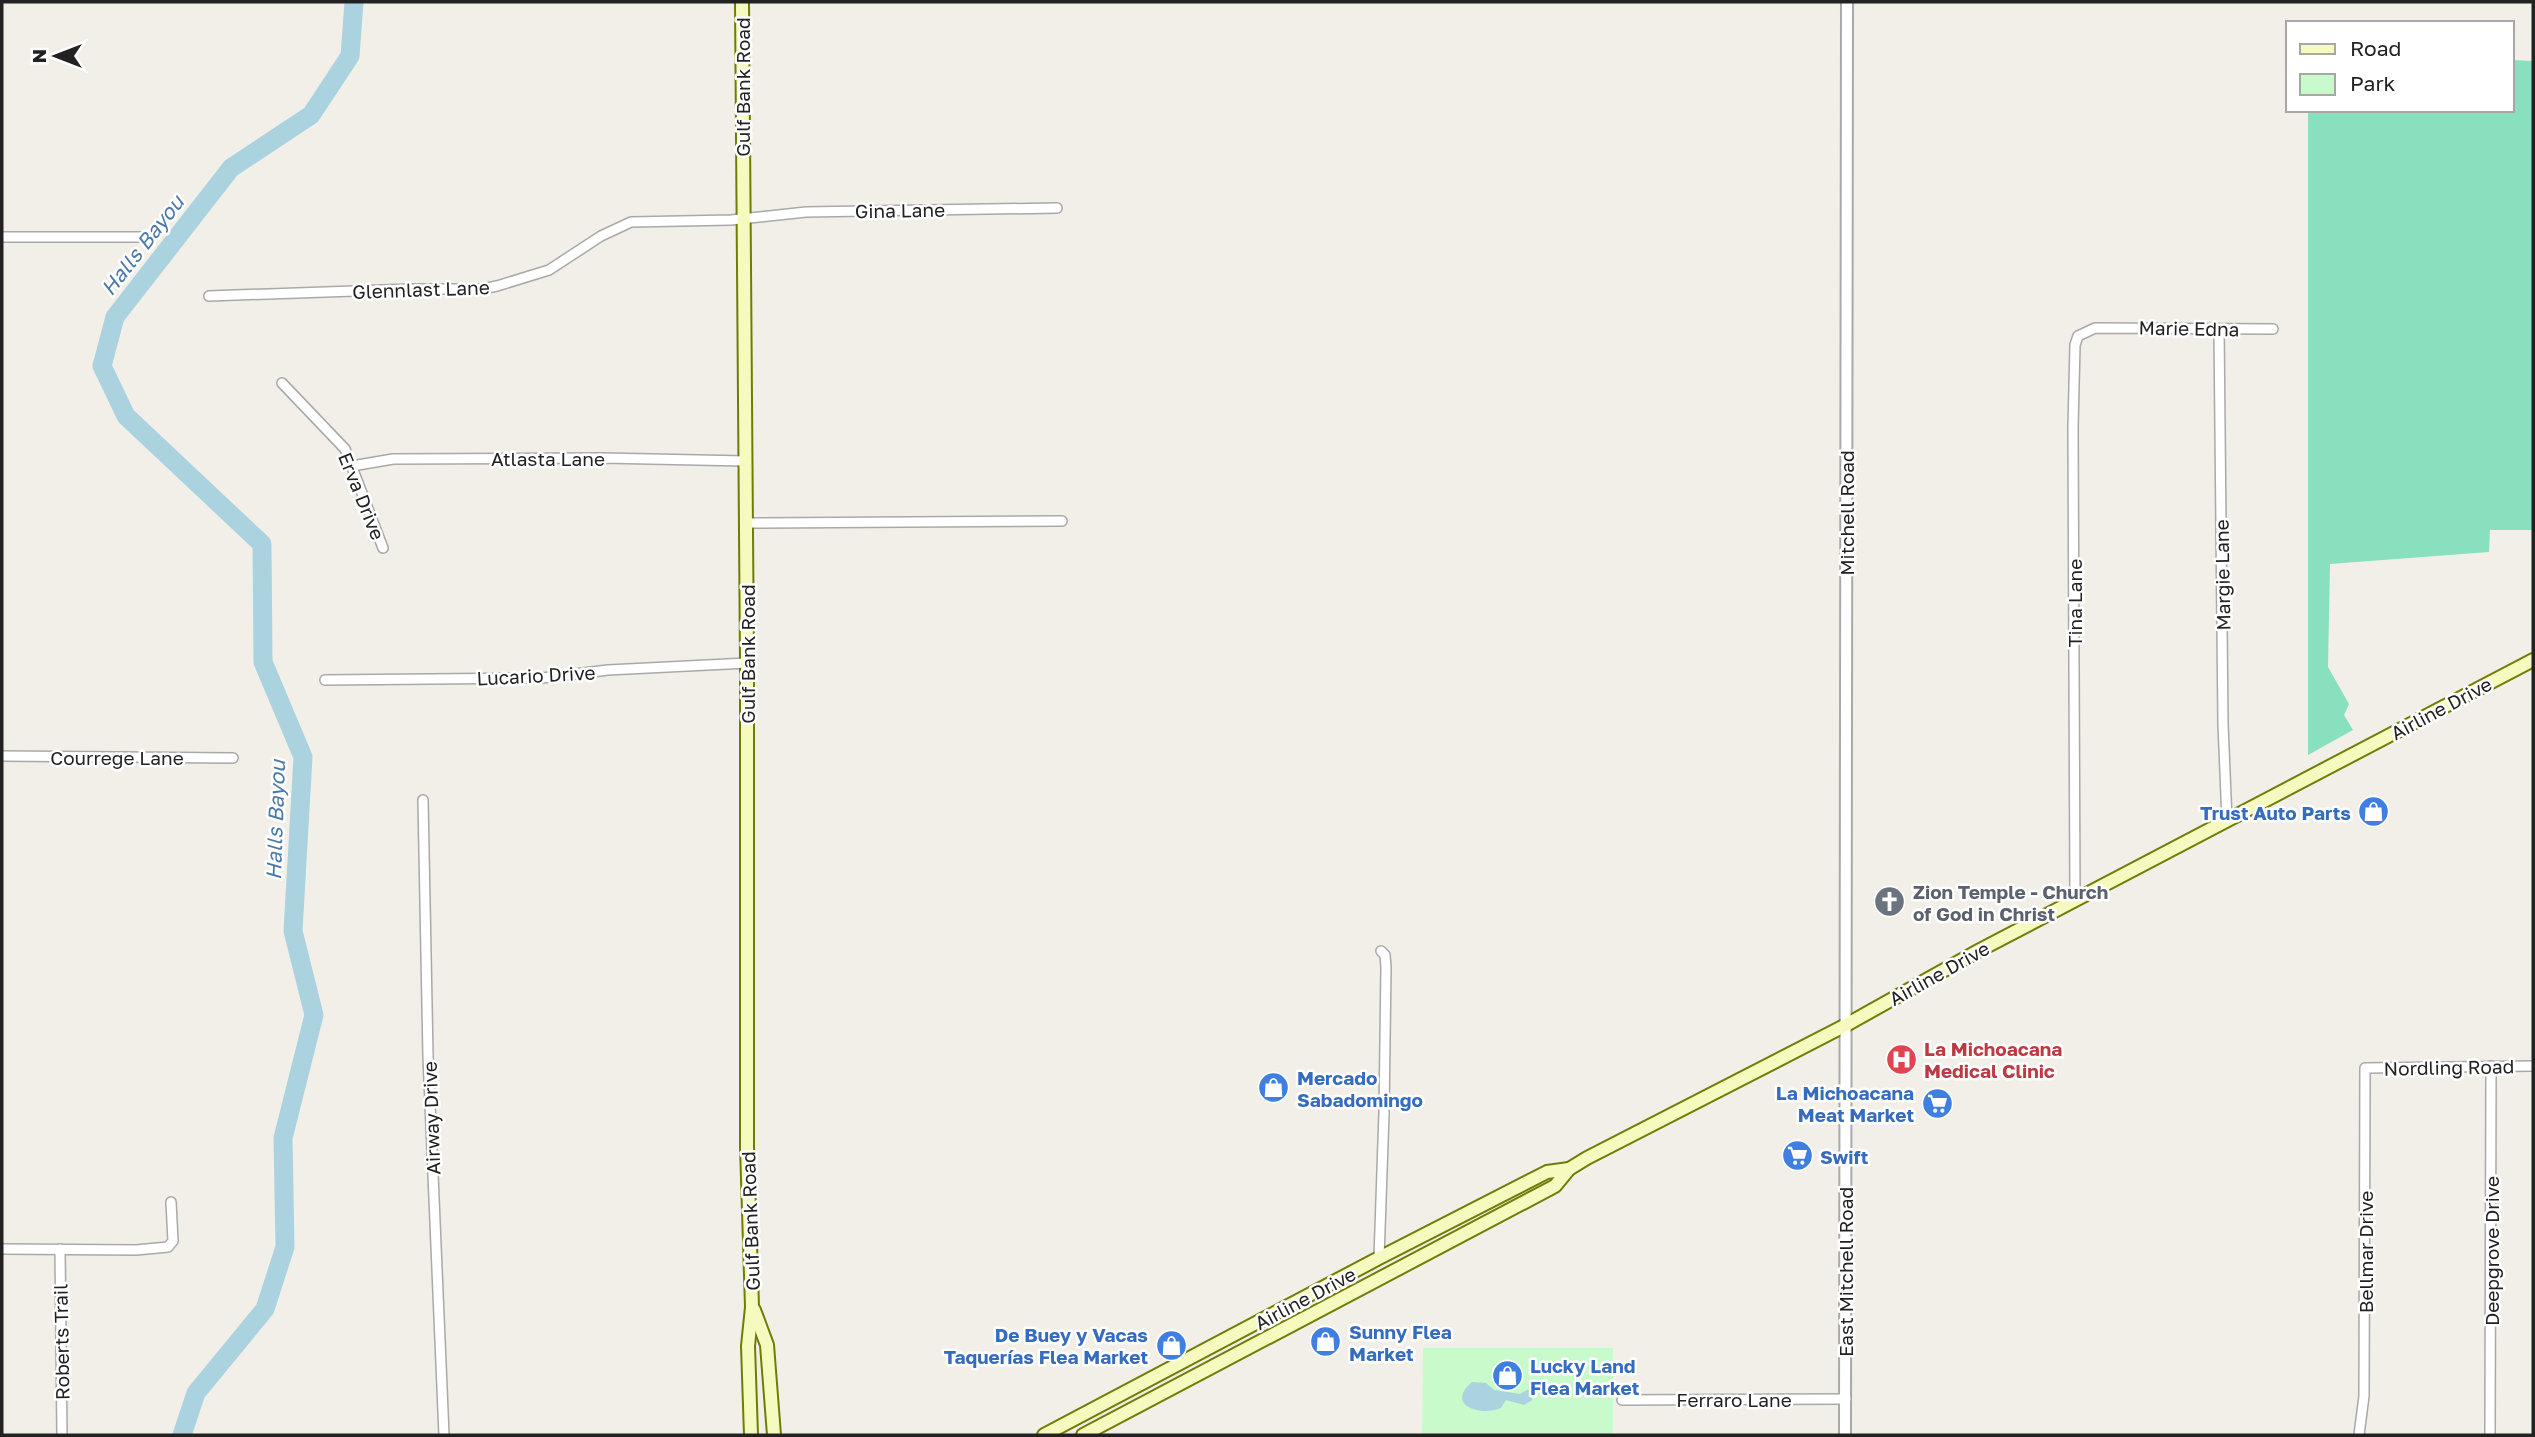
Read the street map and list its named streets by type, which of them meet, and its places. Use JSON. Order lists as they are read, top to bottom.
{
  "streets": {
    "main road": ["Gulf Bank Road", "Airline Drive"],
    "street": [
      "Gina Lane",
      "Glennlast Lane",
      "Marie Edna",
      "Atlasta Lane",
      "Erva Drive",
      "Mitchell Road",
      "Margie Lane",
      "Tina Lane",
      "Lucario Drive",
      "Courrege Lane",
      "Nordling Road",
      "Airway Drive",
      "Deepgrove Drive",
      "Bellmar Drive",
      "East Mitchell Road",
      "Roberts Trail",
      "Ferraro Lane"
    ]
  },
  "crossings": [
    ["Gulf Bank Road", "Gina Lane"],
    ["Gulf Bank Road", "Glennlast Lane"],
    ["Gulf Bank Road", "Atlasta Lane"],
    ["Gulf Bank Road", "Lucario Drive"],
    ["Gina Lane", "Glennlast Lane"],
    ["Marie Edna", "Margie Lane"],
    ["Marie Edna", "Tina Lane"],
    ["Atlasta Lane", "Erva Drive"],
    ["Mitchell Road", "Airline Drive"],
    ["Mitchell Road", "East Mitchell Road"],
    ["Margie Lane", "Airline Drive"],
    ["Tina Lane", "Airline Drive"],
    ["Airline Drive", "East Mitchell Road"],
    ["Nordling Road", "Deepgrove Drive"],
    ["Nordling Road", "Bellmar Drive"],
    ["East Mitchell Road", "Ferraro Lane"]
  ],
  "water": ["Halls Bayou"],
  "places": {
    "shop": [
      "Trust Auto Parts",
      "Mercado Sabadomingo",
      "Sunny Flea Market",
      "De Buey y Vacas Taquerías Flea Market",
      "Lucky Land Flea Market"
    ],
    "church": ["Zion Temple - Church of God in Christ"],
    "hospital": ["La Michoacana Medical Clinic"],
    "supermarket": ["La Michoacana Meat Market", "Swift"]
  },
  "legend": ["Road", "Park"],
  "north": "left"
}
